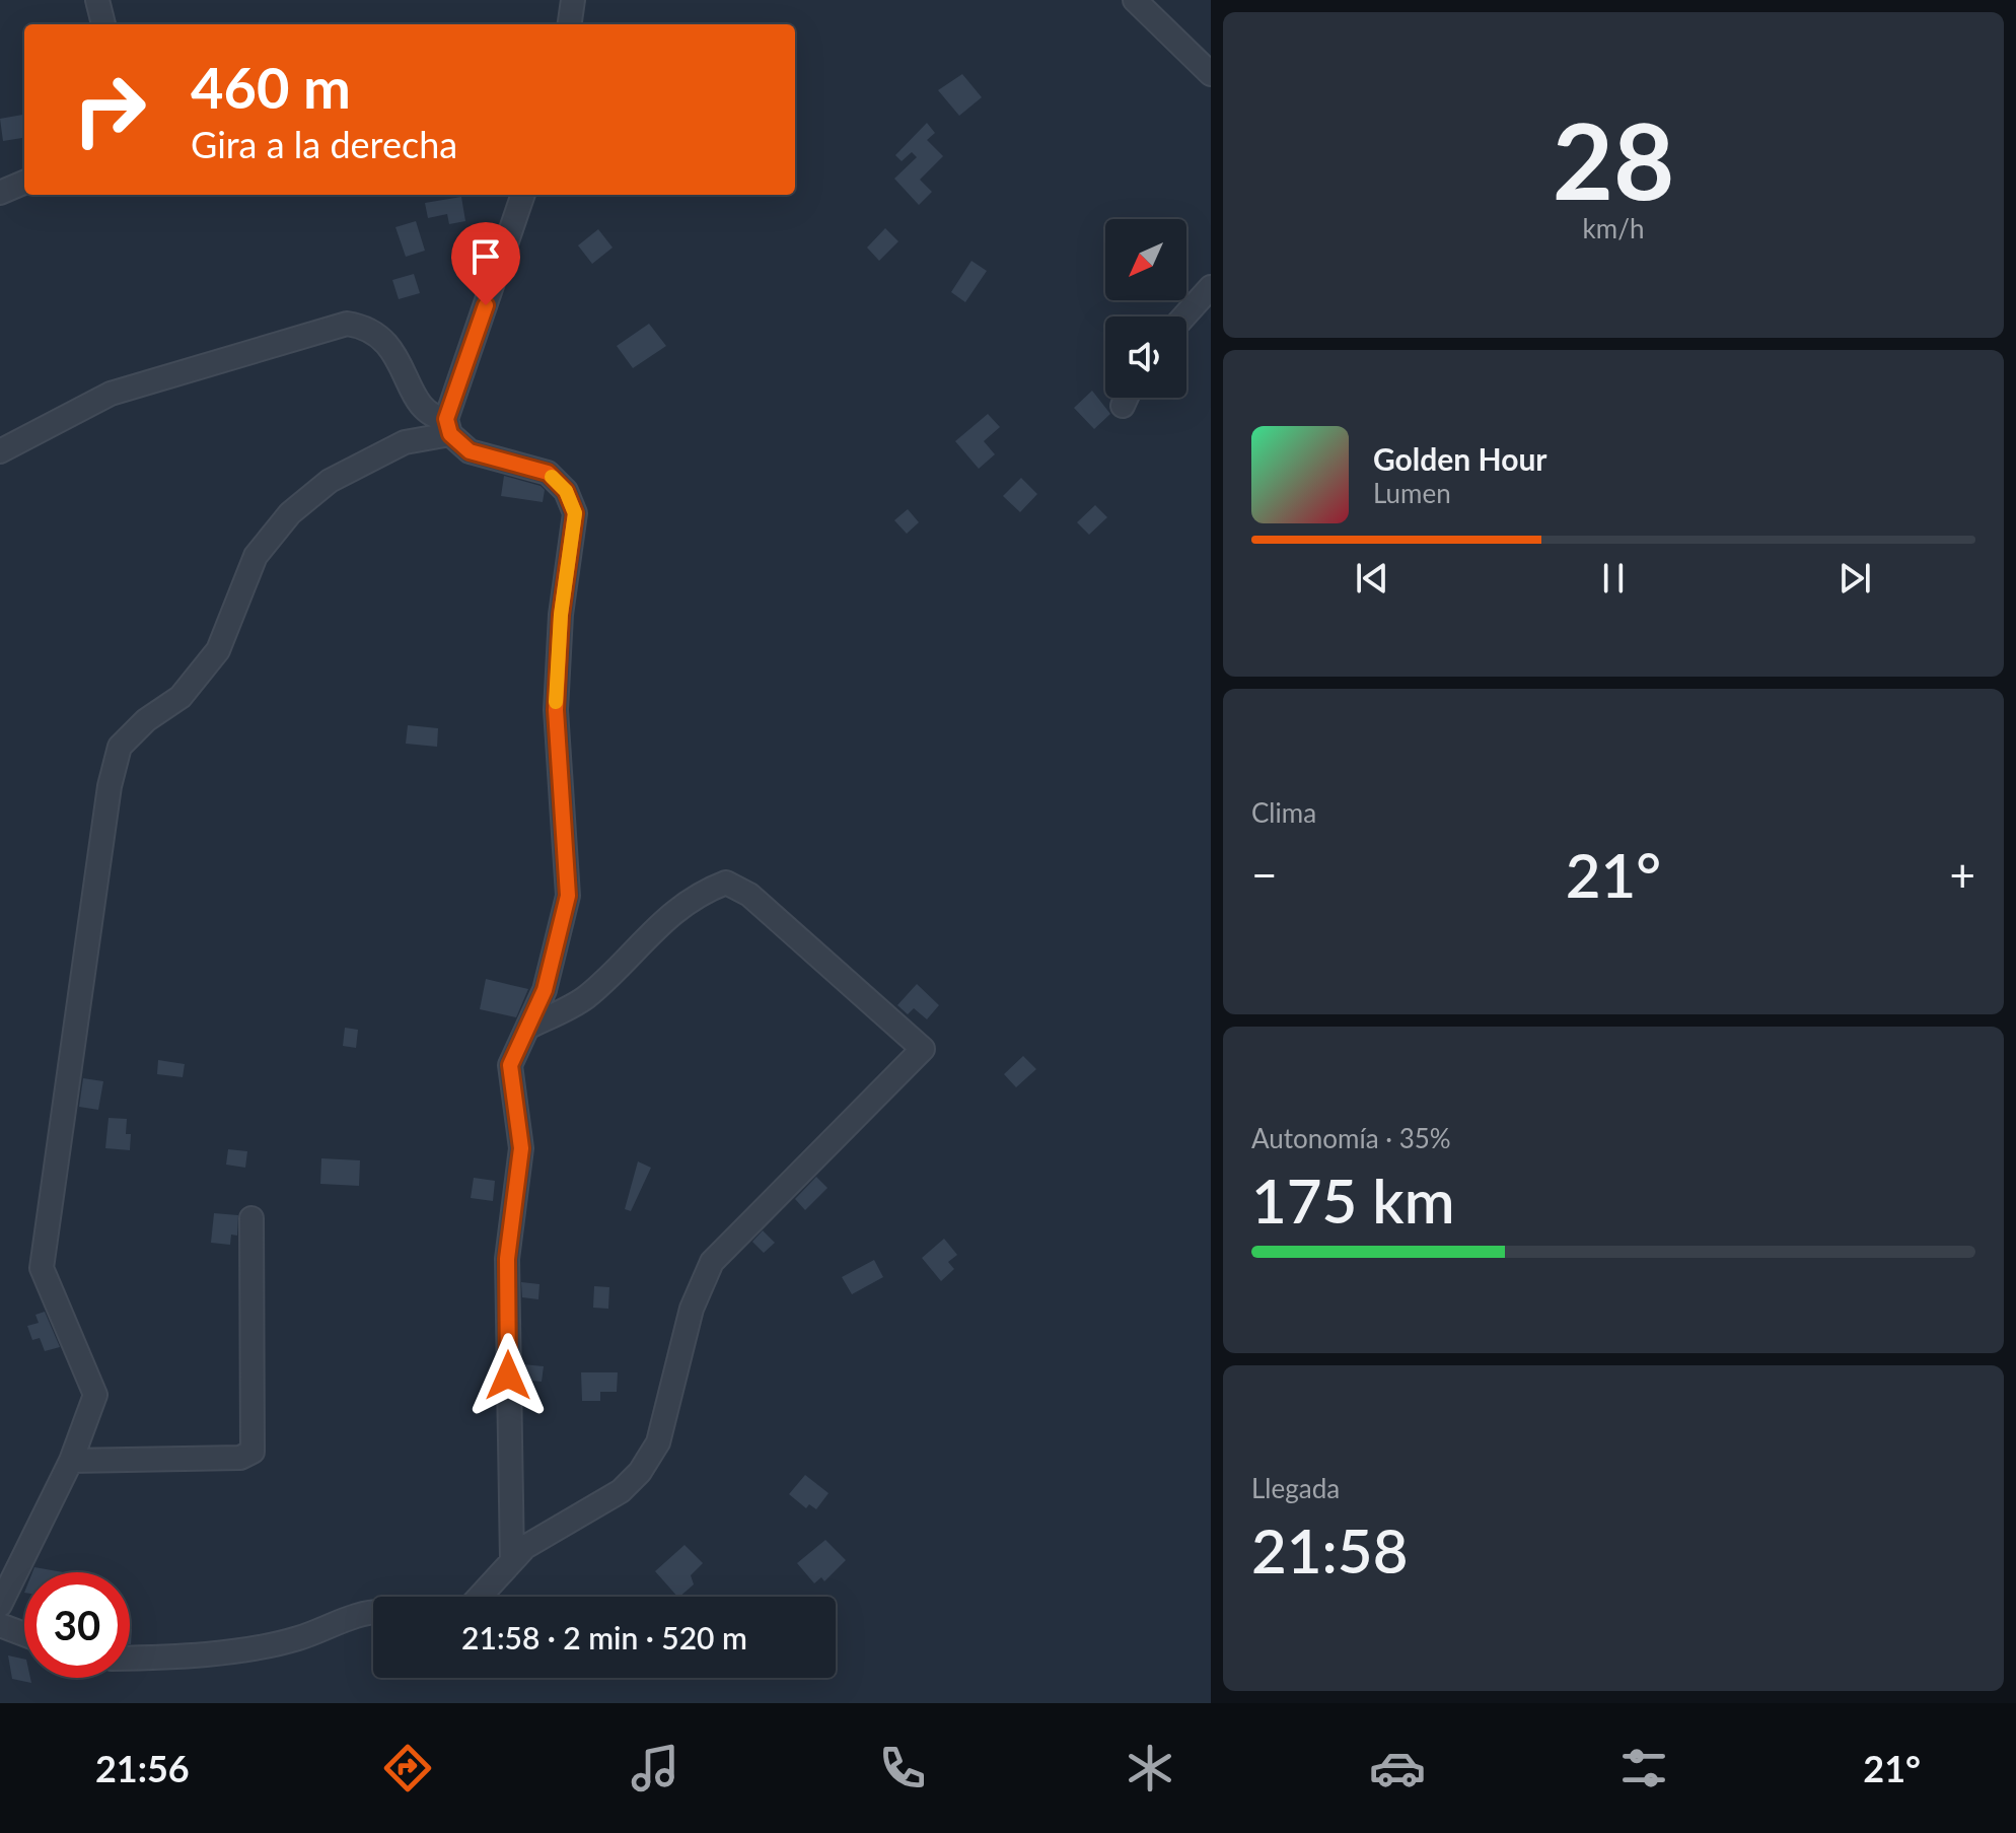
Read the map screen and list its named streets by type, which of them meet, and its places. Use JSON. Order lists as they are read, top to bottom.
{
  "north": "bottom left",
  "page": {
    "tile": [
      ["28", "km/h"],
      "Clima",
      ["Autonomía · 35%", "175 km"],
      ["Llegada", "21:58"]
    ],
    "turn": ["460 m", "Gira a la derecha"],
    "song": ["Golden Hour", "Lumen"],
    "heat": ["−", "21°", "+"],
    "limit": "30",
    "trip": "21:58 · 2 min · 520 m",
    "tabs": ["21:56", "21°"]
  }
}
